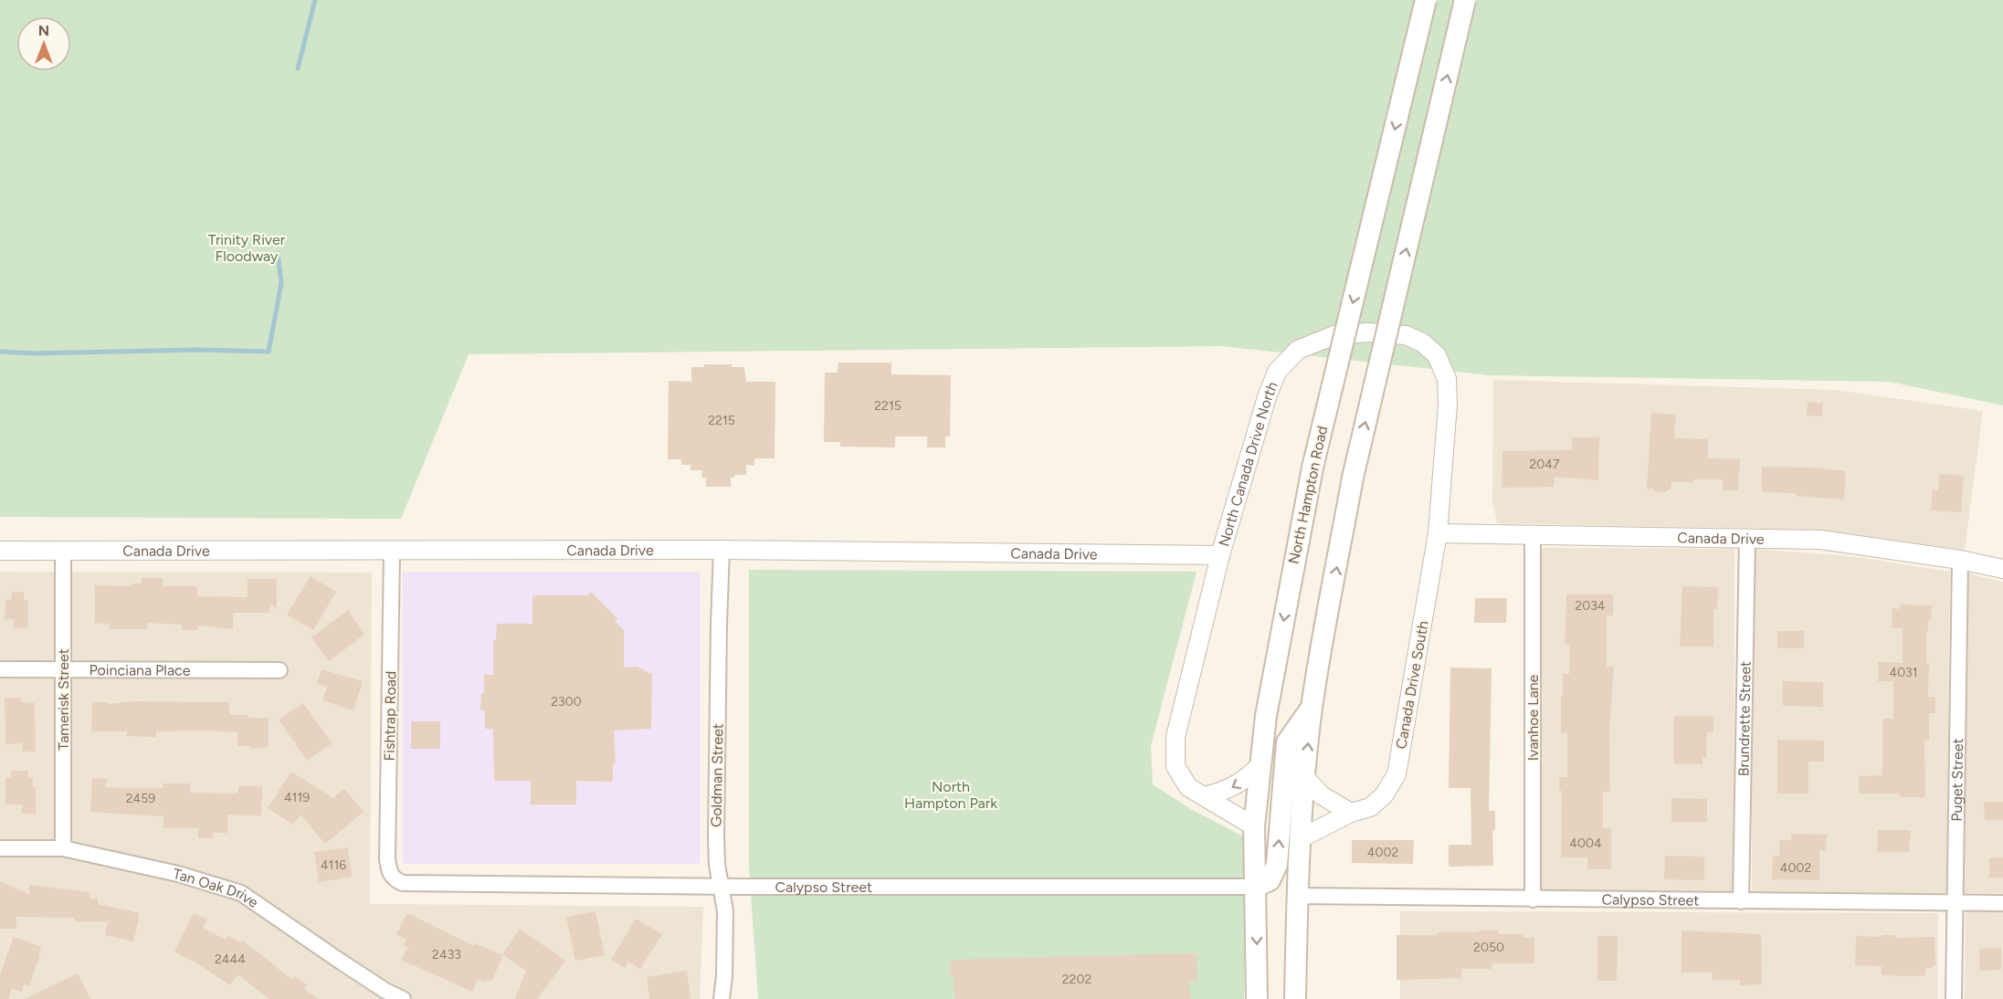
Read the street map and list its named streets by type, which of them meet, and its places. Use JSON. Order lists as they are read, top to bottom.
{
  "streets": {
    "main road": ["North Hampton Road"],
    "street": [
      "North Canada Drive North",
      "Canada Drive",
      "Poinciana Place",
      "Canada Drive South",
      "Tamerisk Street",
      "Fishtrap Road",
      "Ivanhoe Lane",
      "Brundrette Street",
      "Goldman Street",
      "Puget Street",
      "Calypso Street",
      "Tan Oak Drive"
    ]
  },
  "crossings": [
    ["North Canada Drive North", "Canada Drive"],
    ["North Canada Drive North", "Canada Drive South"],
    ["North Hampton Road", "Calypso Street"],
    ["Canada Drive", "Canada Drive South"],
    ["Canada Drive", "Tamerisk Street"],
    ["Canada Drive", "Fishtrap Road"],
    ["Canada Drive", "Ivanhoe Lane"],
    ["Canada Drive", "Brundrette Street"],
    ["Canada Drive", "Goldman Street"],
    ["Canada Drive", "Puget Street"],
    ["Poinciana Place", "Tamerisk Street"],
    ["Tamerisk Street", "Tan Oak Drive"],
    ["Fishtrap Road", "Calypso Street"],
    ["Ivanhoe Lane", "Calypso Street"],
    ["Brundrette Street", "Calypso Street"],
    ["Goldman Street", "Calypso Street"],
    ["Puget Street", "Calypso Street"]
  ],
  "parks": ["Trinity River Floodway", "North Hampton Park"],
  "house_numbers": [
    "2215",
    "2215",
    "2047",
    "2034",
    "4031",
    "2300",
    "4119",
    "2459",
    "4004",
    "4002",
    "4116",
    "4002",
    "2050",
    "2433",
    "2444",
    "2202"
  ],
  "north": "top"
}
